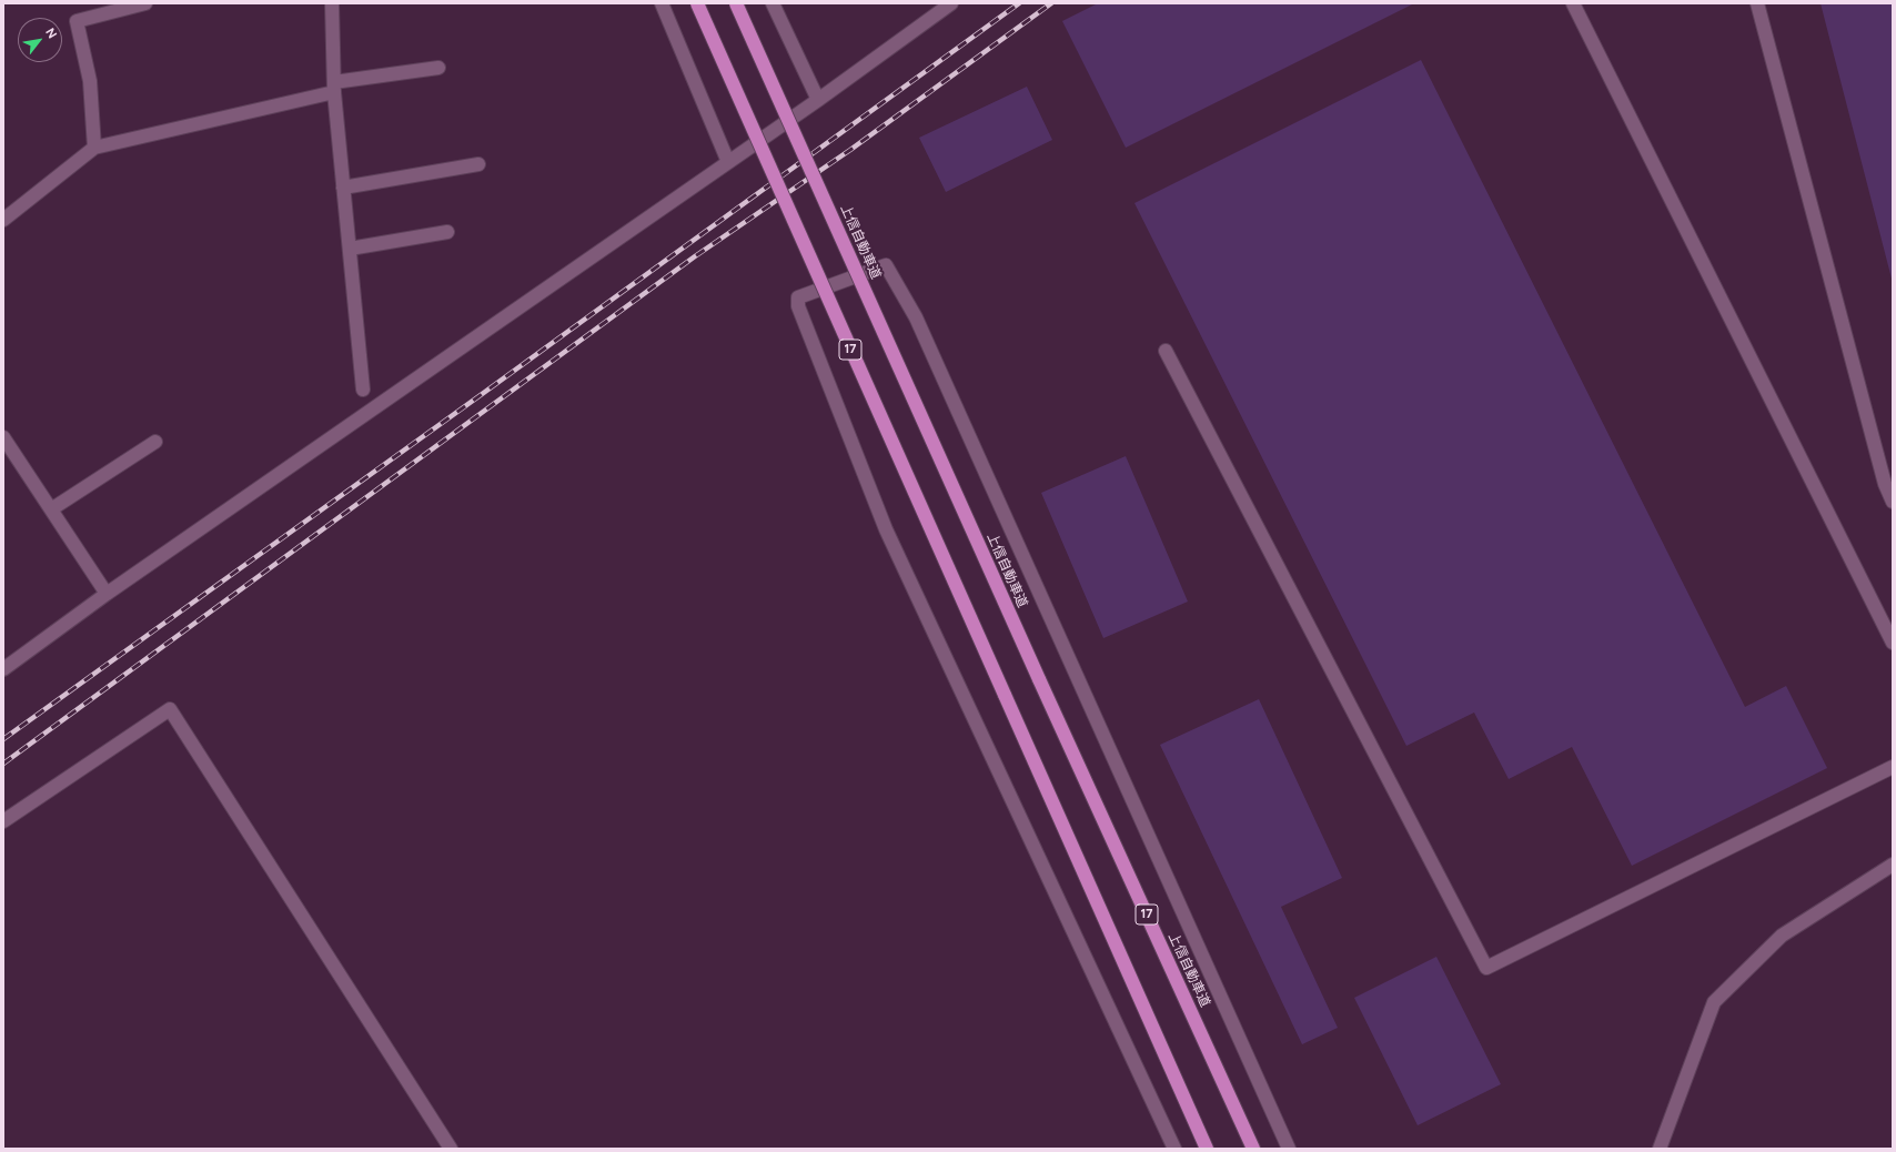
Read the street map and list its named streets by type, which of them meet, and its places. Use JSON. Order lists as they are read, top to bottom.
{
  "streets": {
    "highway": ["上信自動車道", "17"]
  },
  "north": "top right"
}
